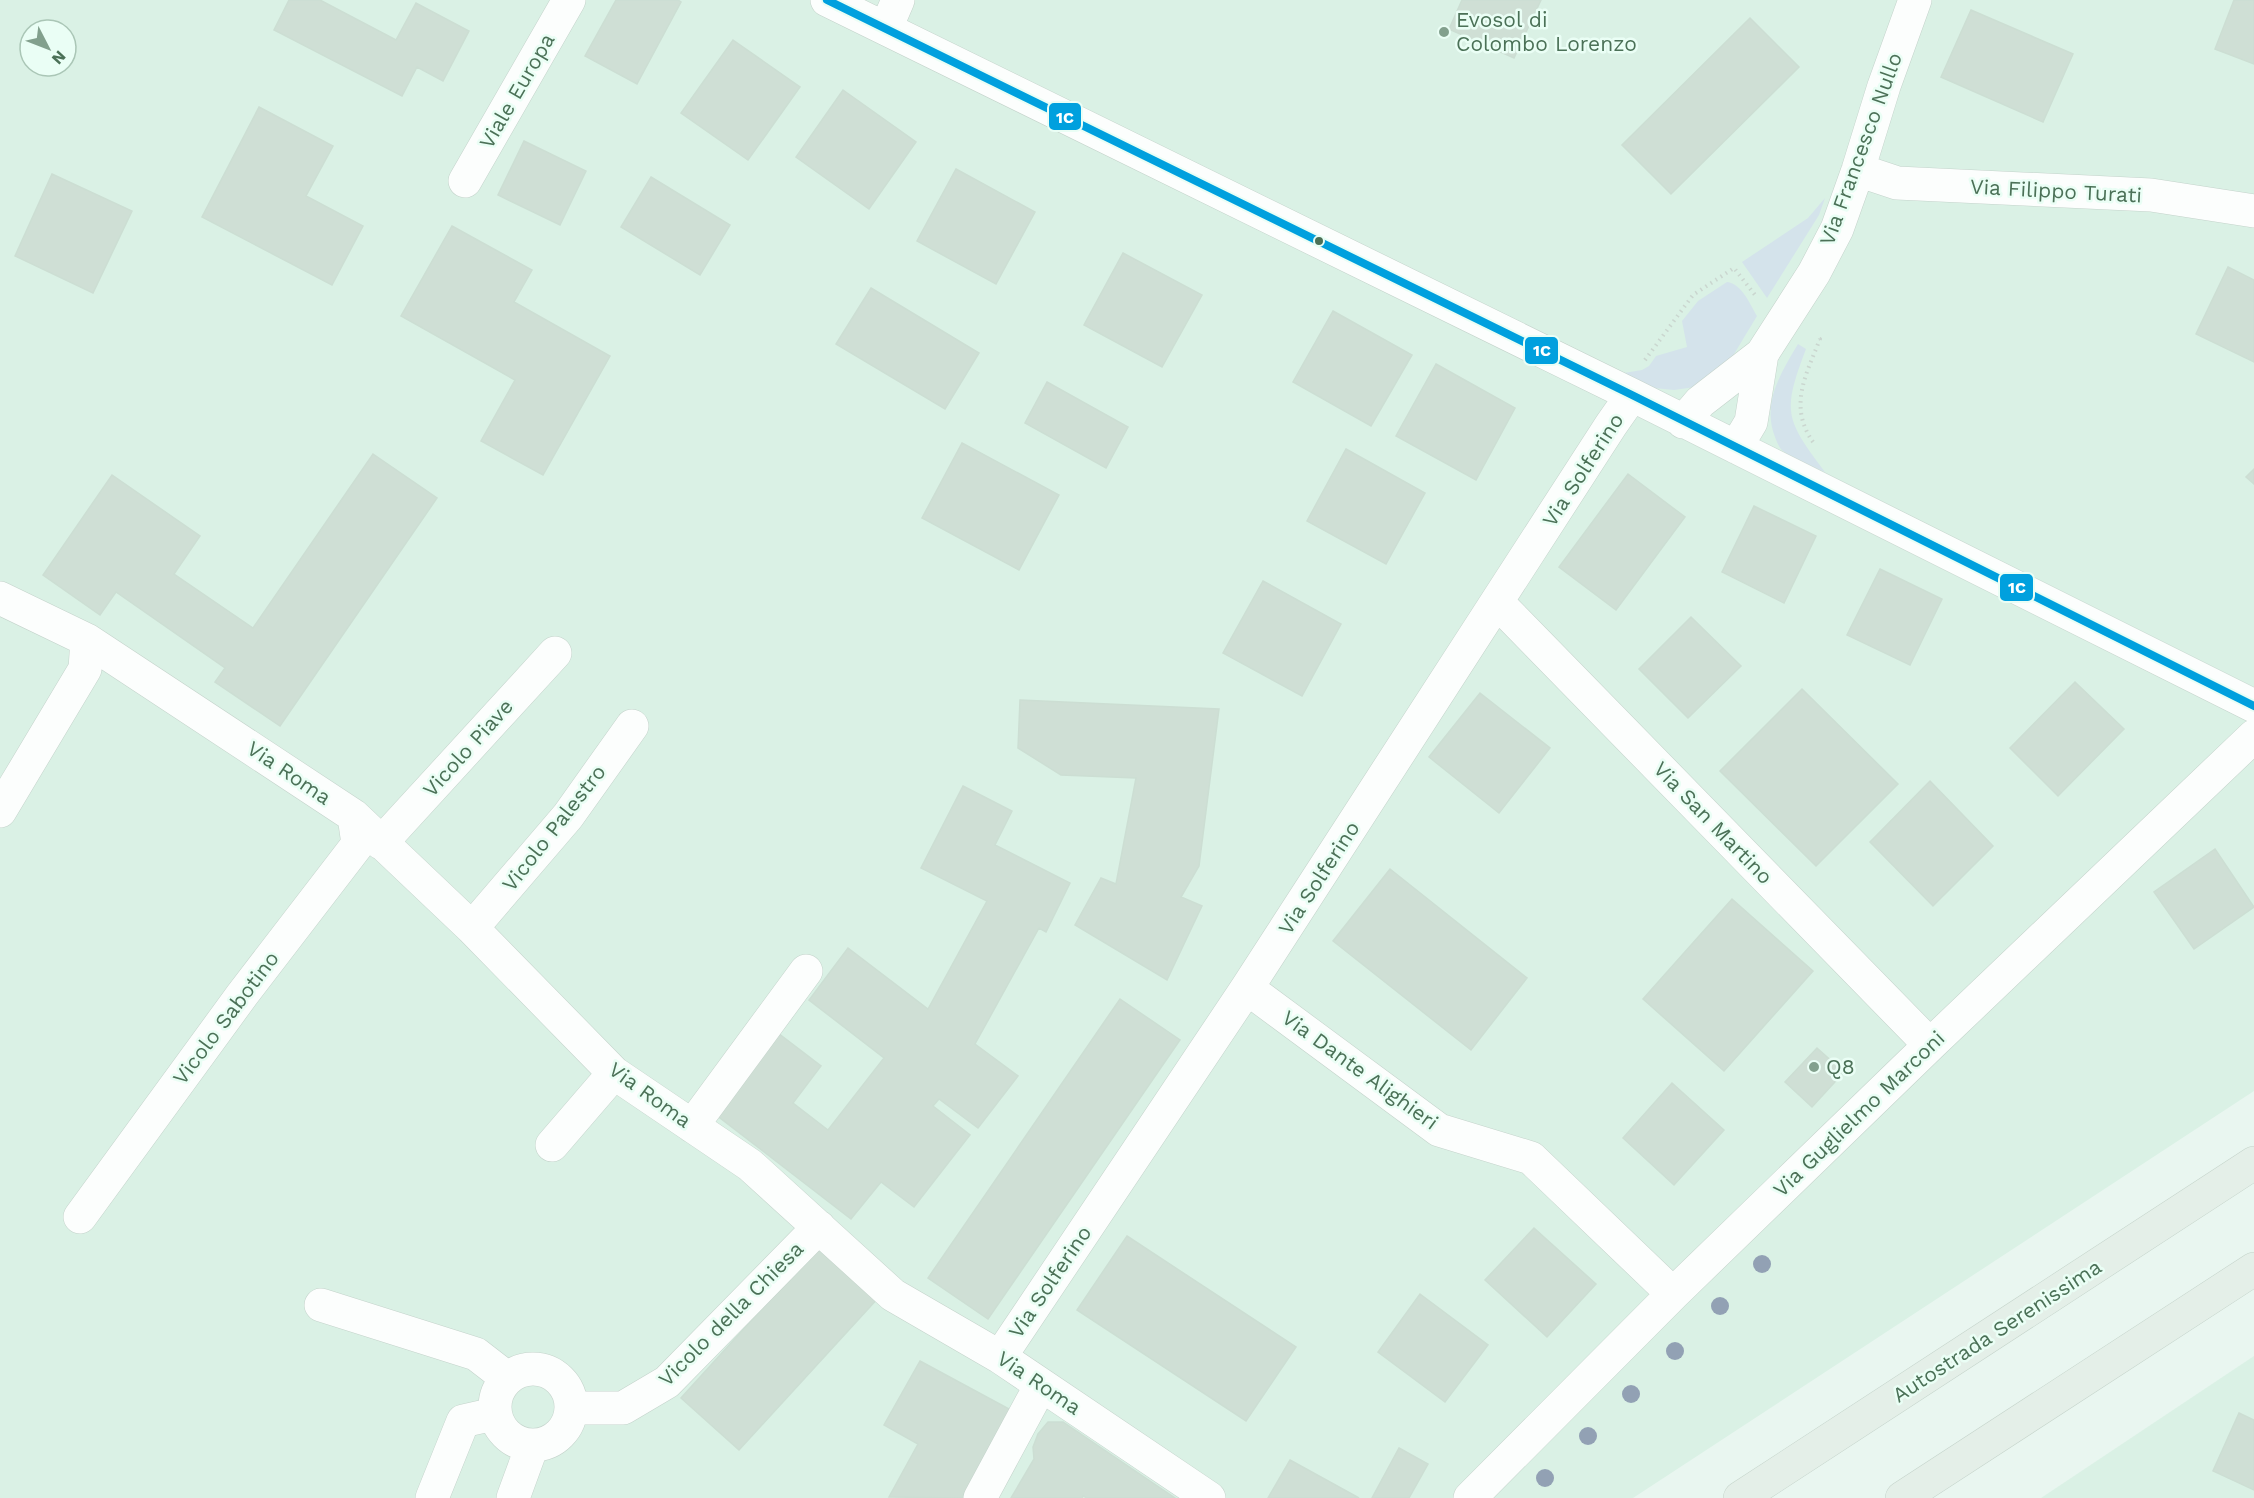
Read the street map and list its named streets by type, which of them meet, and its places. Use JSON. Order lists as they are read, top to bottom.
{
  "streets": {
    "highway": ["Autostrada Serenissima"],
    "street": [
      "Viale Europa",
      "Via Francesco Nullo",
      "Via Filippo Turati",
      "Via Solferino",
      "Vicolo Piave",
      "Via Roma",
      "Via San Martino",
      "Vicolo Palestro",
      "Vicolo Sabotino",
      "Via Dante Alighieri",
      "Via Guglielmo Marconi",
      "Vicolo della Chiesa"
    ]
  },
  "crossings": [
    ["Via Francesco Nullo", "Via Filippo Turati"],
    ["Via Solferino", "Via Roma"],
    ["Via Solferino", "Via San Martino"],
    ["Via Solferino", "Via Dante Alighieri"],
    ["Vicolo Piave", "Via Roma"],
    ["Via Roma", "Vicolo Palestro"],
    ["Via Roma", "Vicolo Sabotino"],
    ["Via Roma", "Vicolo della Chiesa"],
    ["Via San Martino", "Via Guglielmo Marconi"],
    ["Via Dante Alighieri", "Via Guglielmo Marconi"]
  ],
  "places": ["Evosol di Colombo Lorenzo", "Q8"],
  "lines": ["transit line 1C"],
  "north": "bottom right"
}
